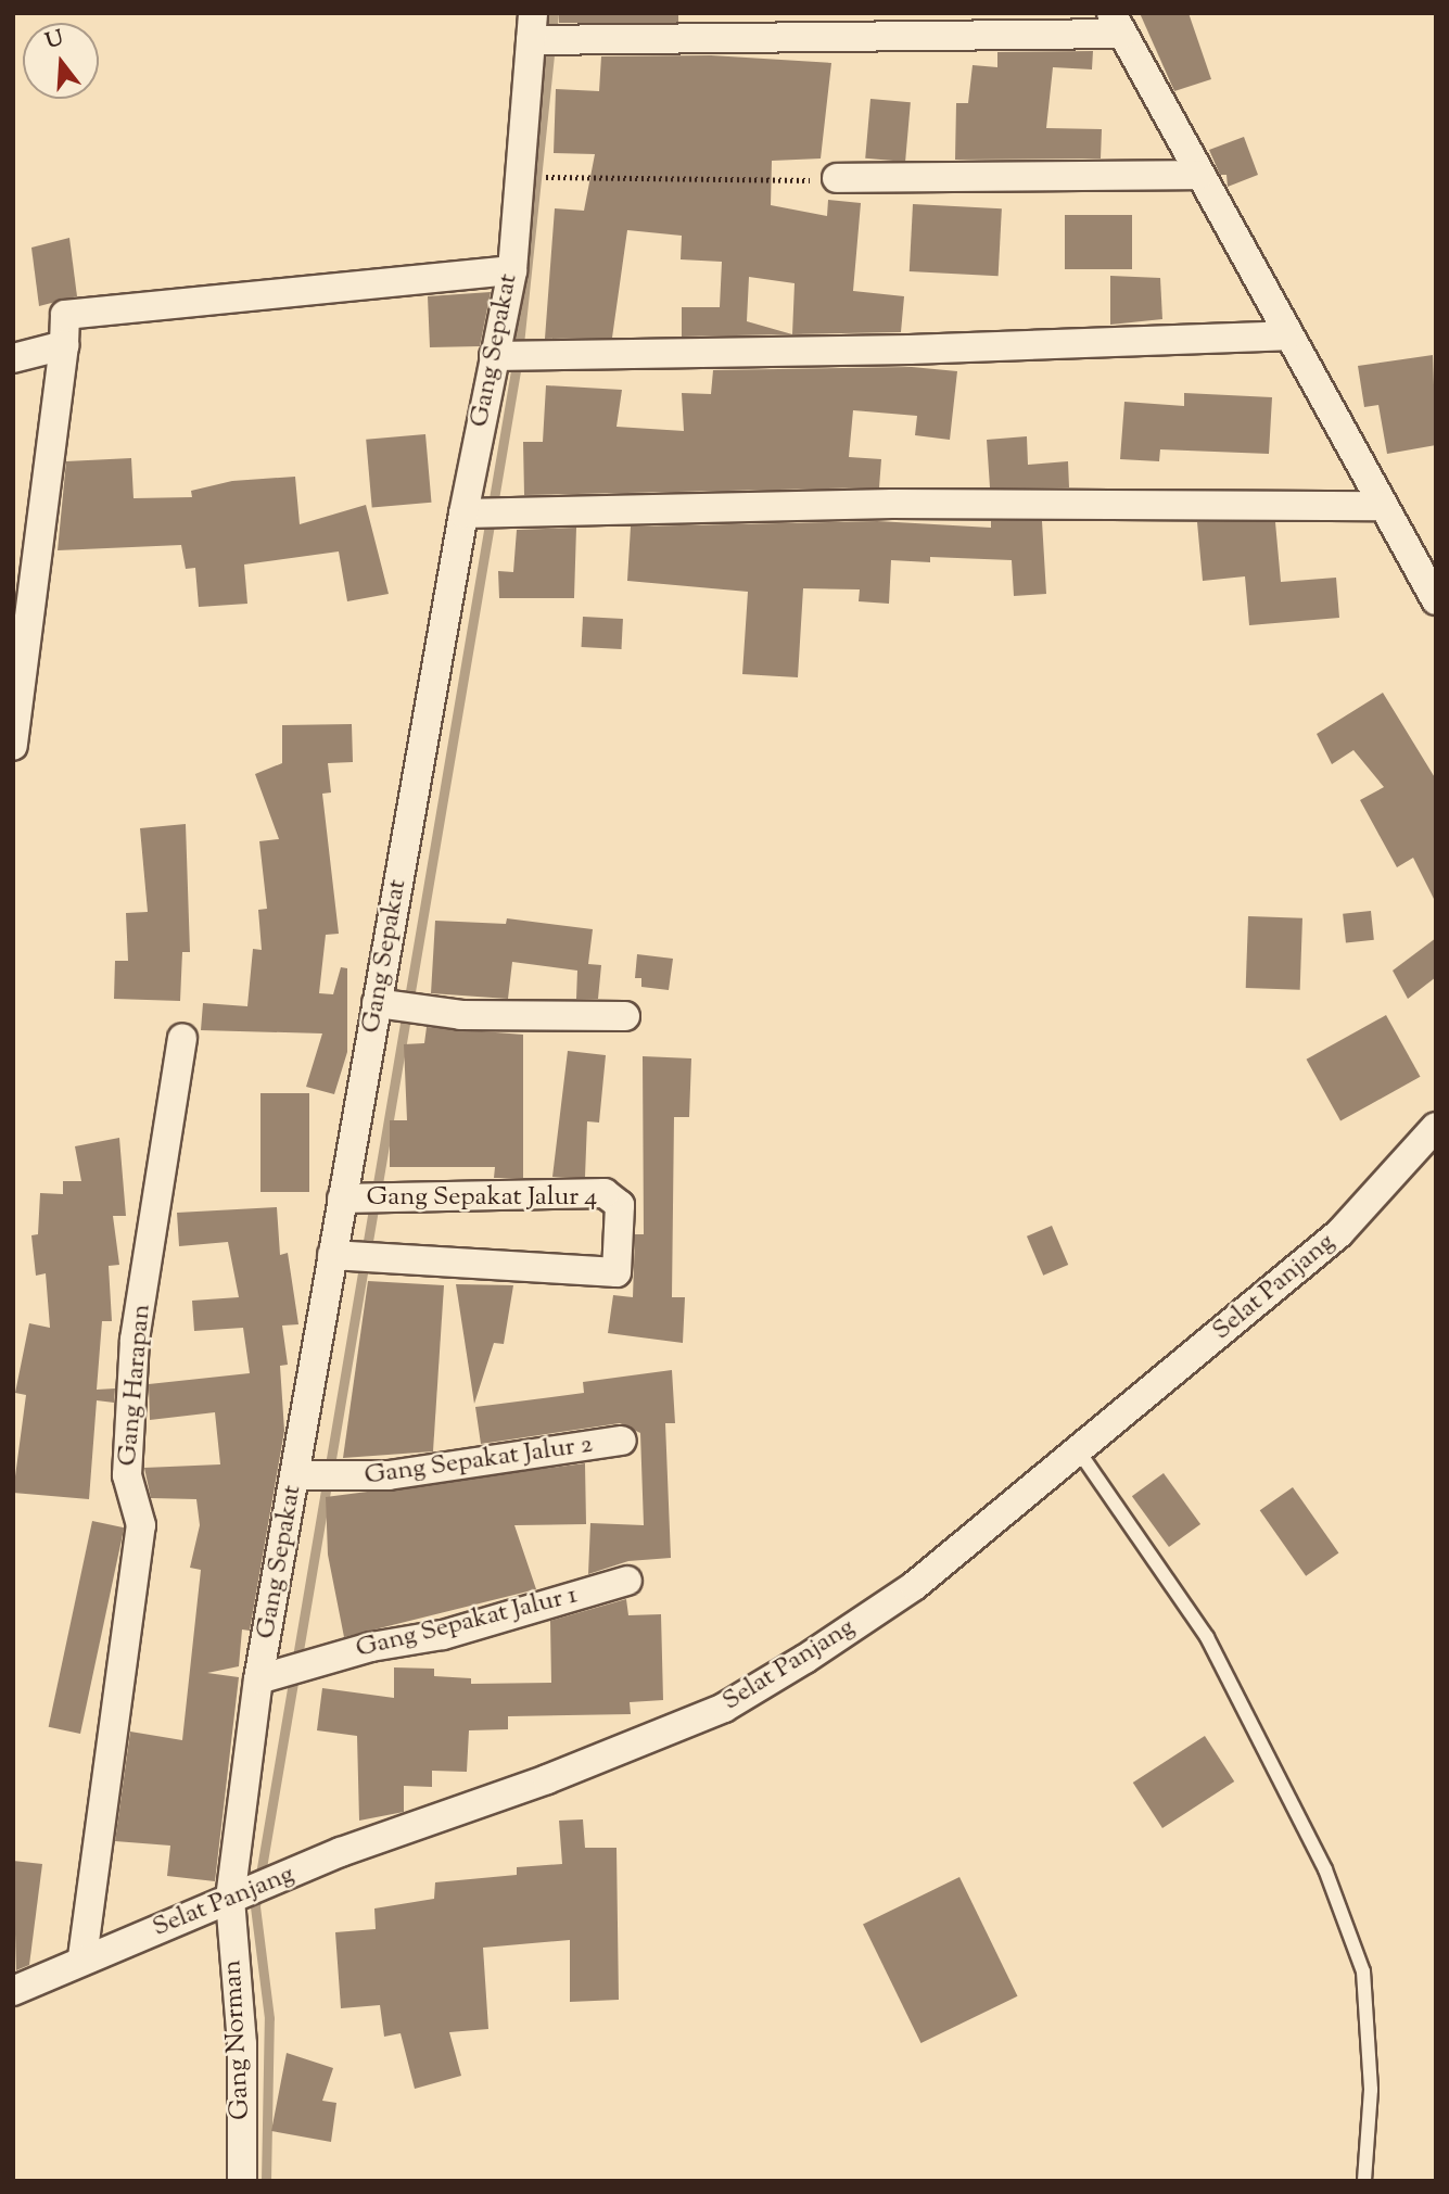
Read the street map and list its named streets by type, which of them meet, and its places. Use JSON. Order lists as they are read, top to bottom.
{
  "streets": {
    "street": [
      "Gang Sepakat",
      "Gang Sepakat Jalur 4",
      "Selat Panjang",
      "Gang Harapan",
      "Gang Sepakat Jalur 2",
      "Gang Sepakat Jalur 1",
      "Gang Norman"
    ]
  },
  "crossings": [
    ["Gang Sepakat", "Gang Sepakat Jalur 4"],
    ["Gang Sepakat", "Selat Panjang"],
    ["Gang Sepakat", "Gang Sepakat Jalur 2"],
    ["Gang Sepakat", "Gang Sepakat Jalur 1"],
    ["Gang Sepakat", "Gang Norman"],
    ["Selat Panjang", "Gang Harapan"],
    ["Selat Panjang", "Gang Norman"]
  ],
  "north": "top"
}
